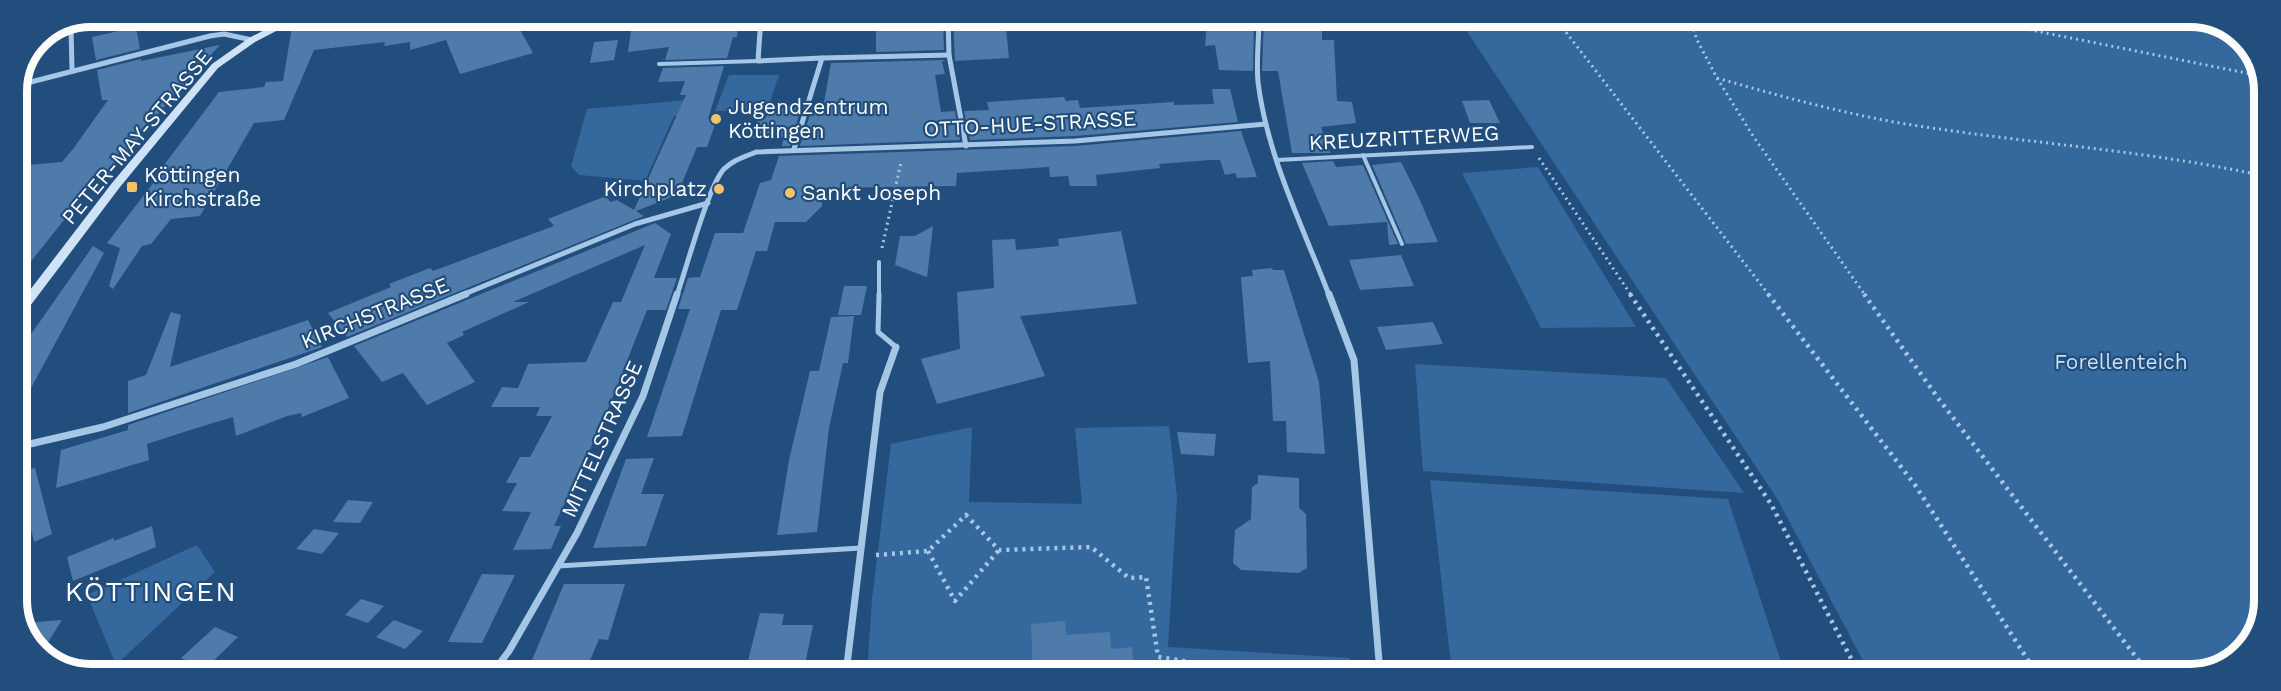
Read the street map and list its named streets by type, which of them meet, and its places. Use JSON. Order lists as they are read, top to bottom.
{
  "streets": {
    "main road": ["PETER-MAY-STRASSE"],
    "street": ["OTTO-HUE-STRASSE", "KIRCHSTRASSE", "MITTELSTRASSE"],
    "lane": ["KREUZRITTERWEG"]
  },
  "crossings": [
    ["KIRCHSTRASSE", "MITTELSTRASSE"]
  ],
  "districts": ["KÖTTINGEN"],
  "parks": ["Forellenteich"],
  "places": {
    "other": ["Jugendzentrum Köttingen", "Kirchplatz", "Sankt Joseph"],
    "transit": ["Köttingen Kirchstraße"]
  }
}
